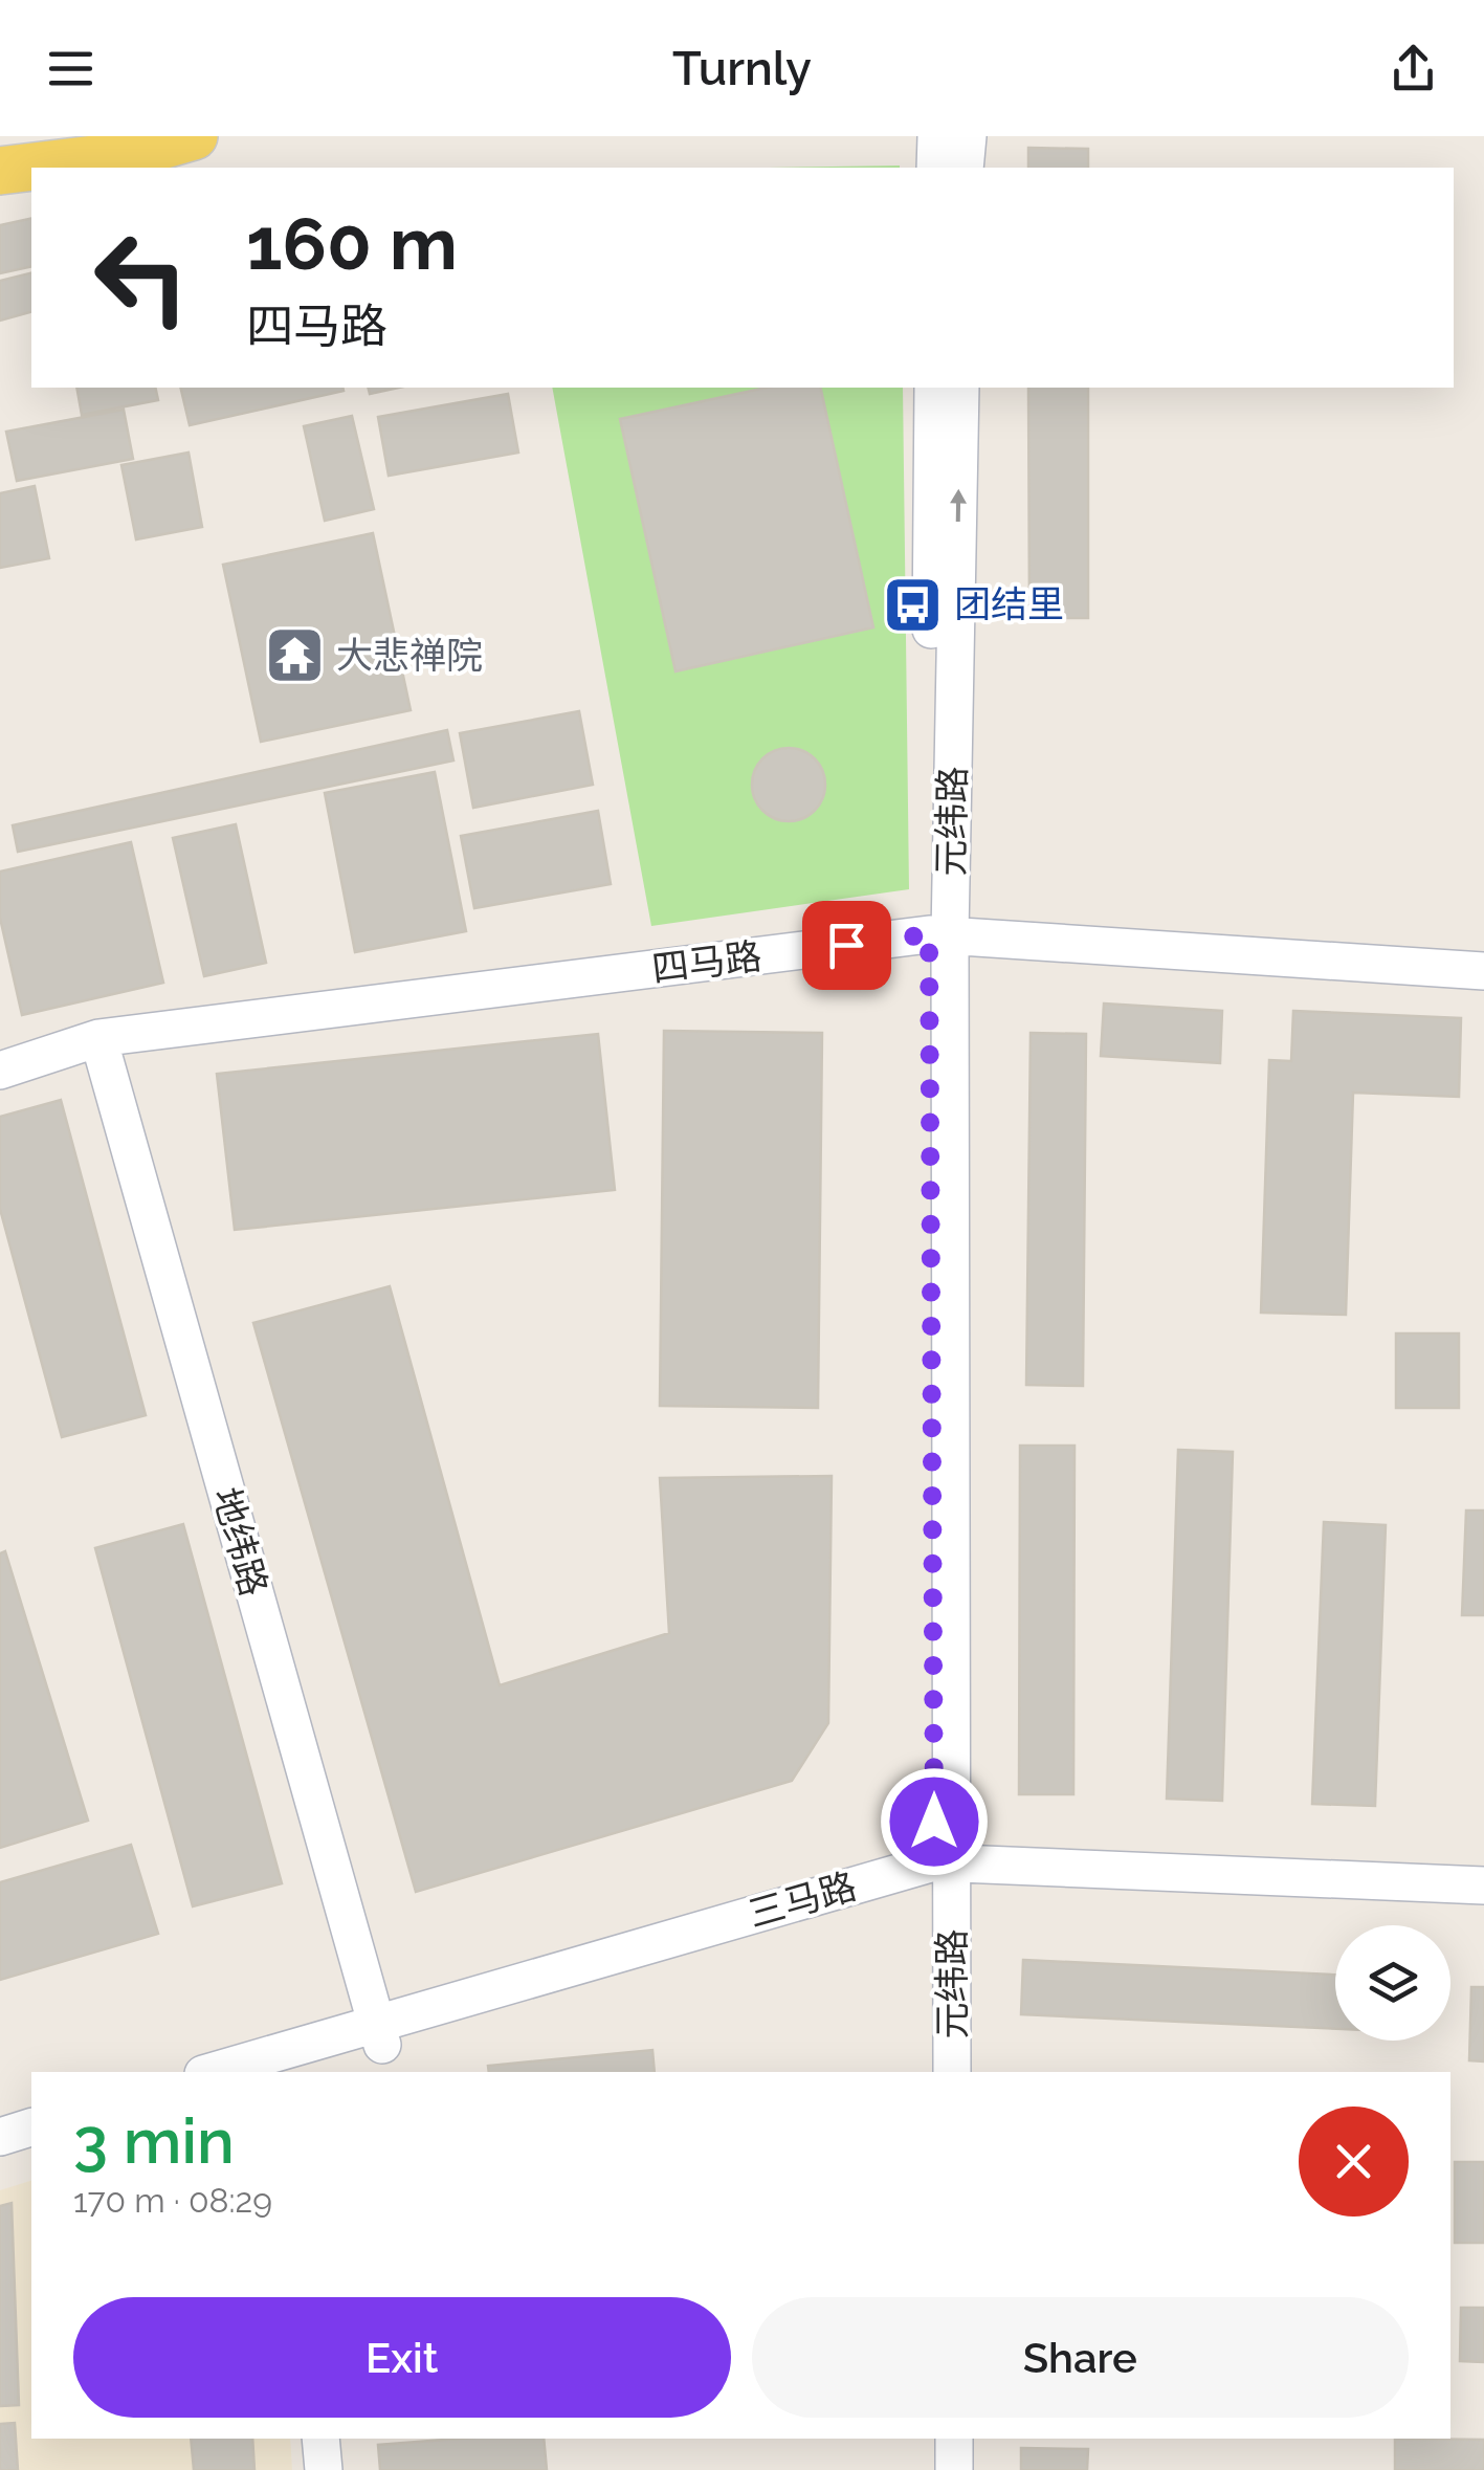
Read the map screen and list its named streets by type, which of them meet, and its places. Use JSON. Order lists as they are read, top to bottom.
{
  "streets": {
    "street": [
      "元纬路",
      "四马路",
      "地纬路",
      "三马路"
    ]
  },
  "crossings": [
    ["元纬路", "四马路"],
    ["元纬路", "三马路"],
    ["四马路", "地纬路"],
    ["地纬路", "三马路"]
  ],
  "places": {
    "bus stop": ["团结里"],
    "temple": ["大悲禅院"]
  },
  "page": {
    "header": "Turnly",
    "turn": ["160 m", "四马路"],
    "heading": ["3 min", "170 m · 08:29"],
    "buttons": ["Exit", "Share"]
  }
}
